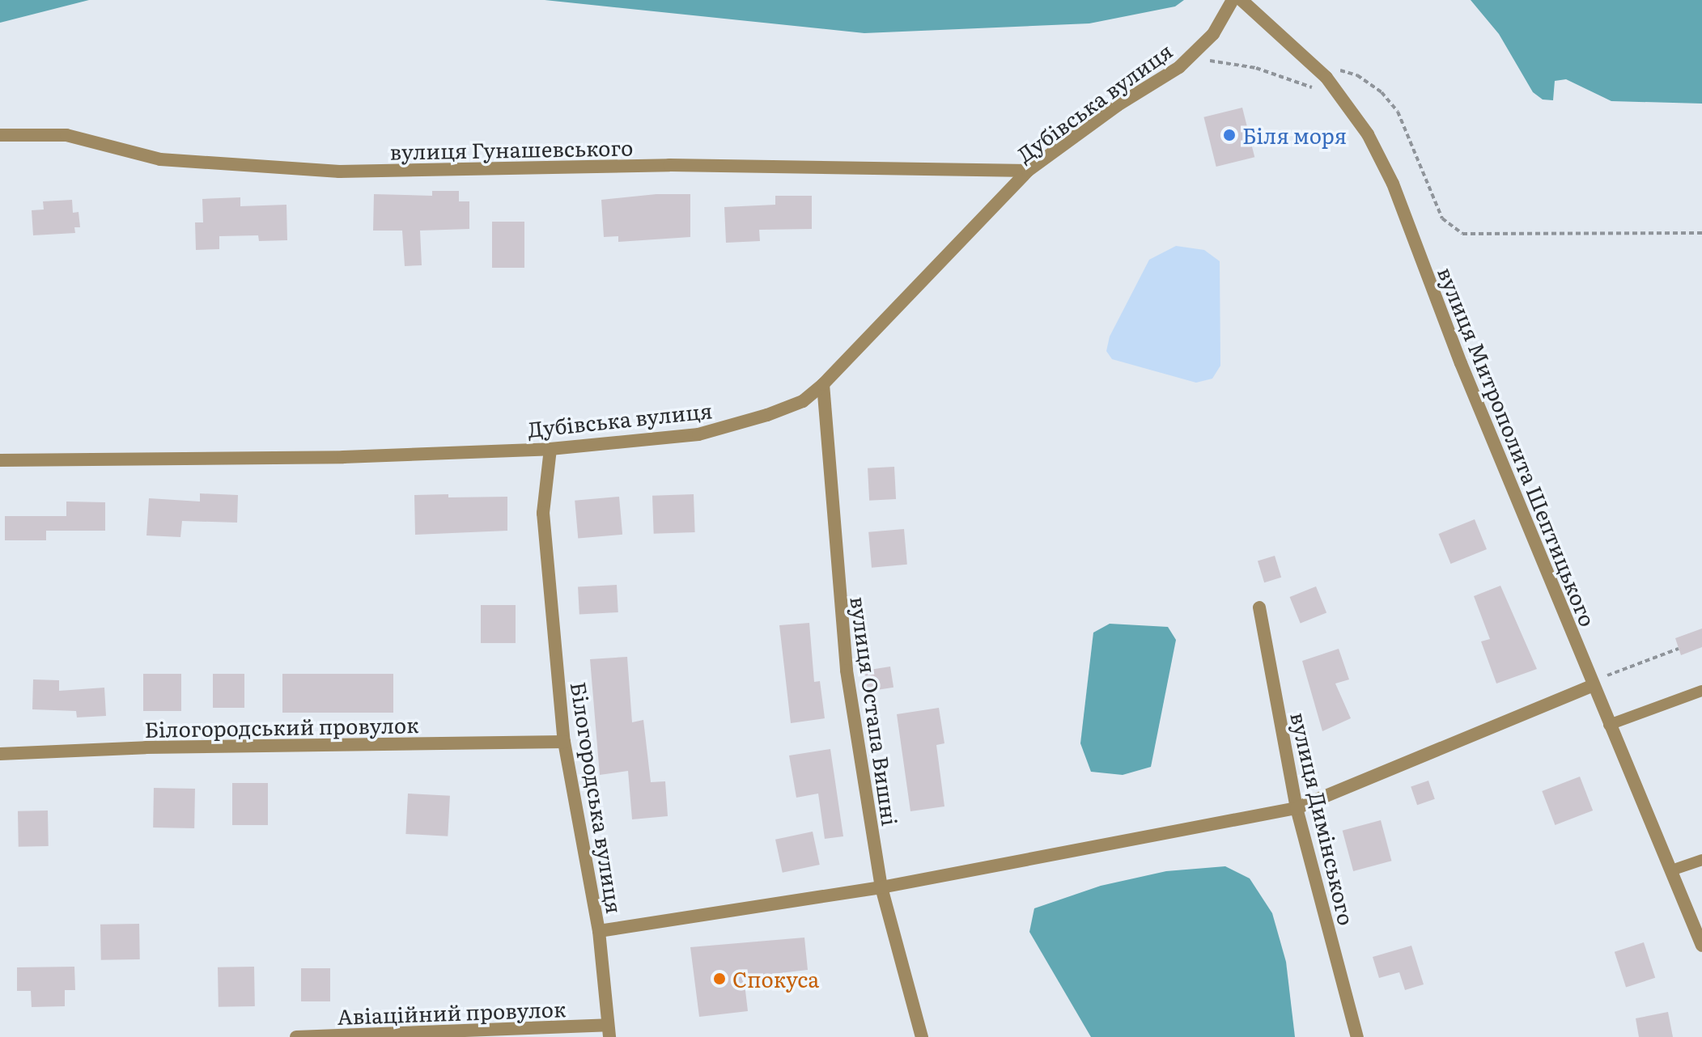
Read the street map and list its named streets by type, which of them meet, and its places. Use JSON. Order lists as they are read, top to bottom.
{
  "streets": {
    "street": [
      "Дубівська вулиця",
      "вулиця Гунашевського",
      "вулиця Митрополита Шептицького",
      "вулиця Остапа Вишні",
      "Білогородський провулок",
      "Білогородська вулиця",
      "вулиця Димінського",
      "Авіаційний провулок"
    ]
  },
  "crossings": [
    ["Дубівська вулиця", "вулиця Гунашевського"],
    ["Дубівська вулиця", "вулиця Остапа Вишні"],
    ["Дубівська вулиця", "Білогородська вулиця"],
    ["Білогородський провулок", "Білогородська вулиця"],
    ["Білогородська вулиця", "Авіаційний провулок"]
  ],
  "places": ["Біля моря", "Спокуса"]
}
